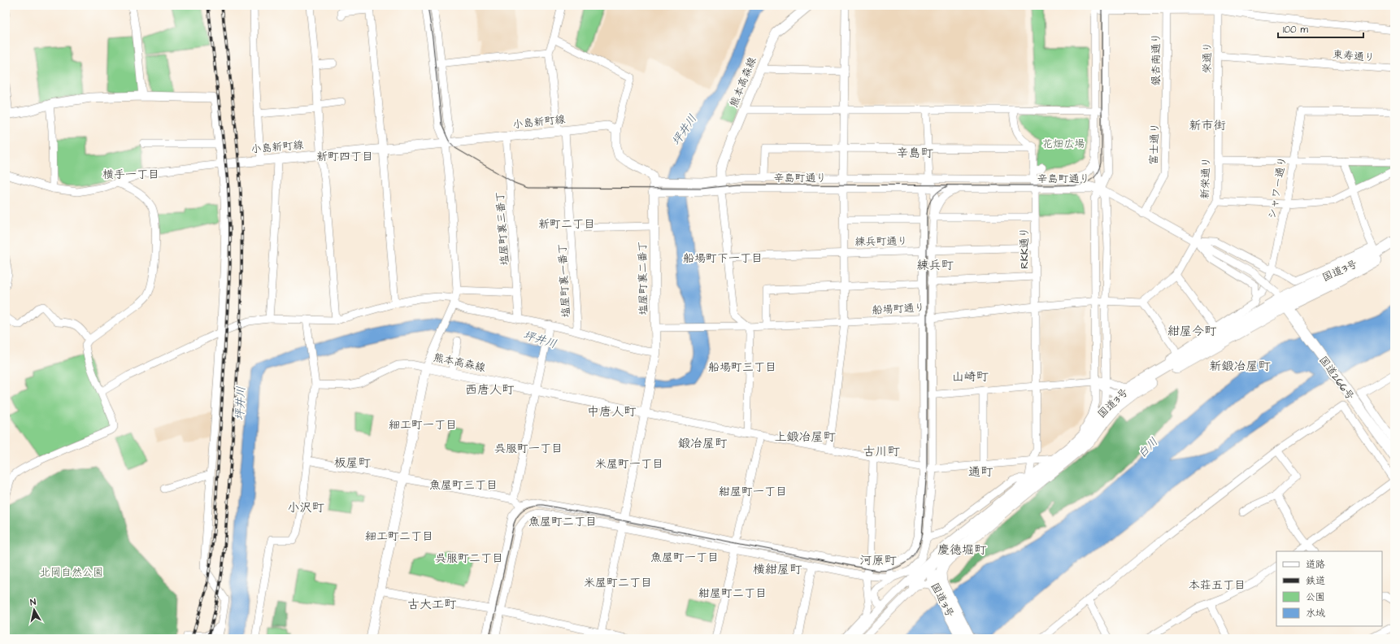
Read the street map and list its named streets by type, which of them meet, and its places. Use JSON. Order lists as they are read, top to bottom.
{
  "streets": {
    "highway": ["国道3号", "国道266号"],
    "main road": ["熊本高森線", "小島新町線", "塩屋町裏二番丁"],
    "street": [
      "東寿通り",
      "栄通り",
      "銀杏南通り",
      "富士通り",
      "辛島町通り",
      "新栄通り",
      "シャワー通り",
      "塩屋町裏三番丁",
      "練兵町通り",
      "RKK通り",
      "塩屋町裏一番丁",
      "船場町通り"
    ]
  },
  "crossings": [
    ["東寿通り", "栄通り"],
    ["栄通り", "新栄通り"],
    ["銀杏南通り", "富士通り"],
    ["熊本高森線", "辛島町通り"],
    ["熊本高森線", "塩屋町裏二番丁"],
    ["小島新町線", "塩屋町裏三番丁"],
    ["小島新町線", "塩屋町裏一番丁"],
    ["辛島町通り", "RKK通り"],
    ["シャワー通り", "国道3号"],
    ["練兵町通り", "RKK通り"],
    ["RKK通り", "国道3号"],
    ["RKK通り", "船場町通り"],
    ["国道3号", "国道266号"],
    ["塩屋町裏二番丁", "船場町通り"]
  ],
  "districts": [
    "新市街",
    "辛島町",
    "新町四丁目",
    "横手一丁目",
    "新町二丁目",
    "船場町下一丁目",
    "練兵町",
    "紺屋今町",
    "新鍛冶屋町",
    "船場町三丁目",
    "山崎町",
    "西唐人町",
    "中唐人町",
    "細工町一丁目",
    "上鍛冶屋町",
    "鍛冶屋町",
    "呉服町一丁目",
    "古川町",
    "板屋町",
    "米屋町一丁目",
    "通町",
    "魚屋町三丁目",
    "紺屋町一丁目",
    "小沢町",
    "魚屋町二丁目",
    "細工町二丁目",
    "慶徳堀町",
    "魚屋町一丁目",
    "呉服町二丁目",
    "河原町",
    "横紺屋町",
    "米屋町二丁目",
    "本荘五丁目",
    "紺屋町二丁目",
    "古大工町"
  ],
  "water": ["坪井川", "白川"],
  "parks": ["花畑広場", "北岡自然公園"],
  "legend": [
    "道路",
    "鉄道",
    "公園",
    "水域"
  ],
  "scale_bar": "100 m",
  "north": "top"
}
